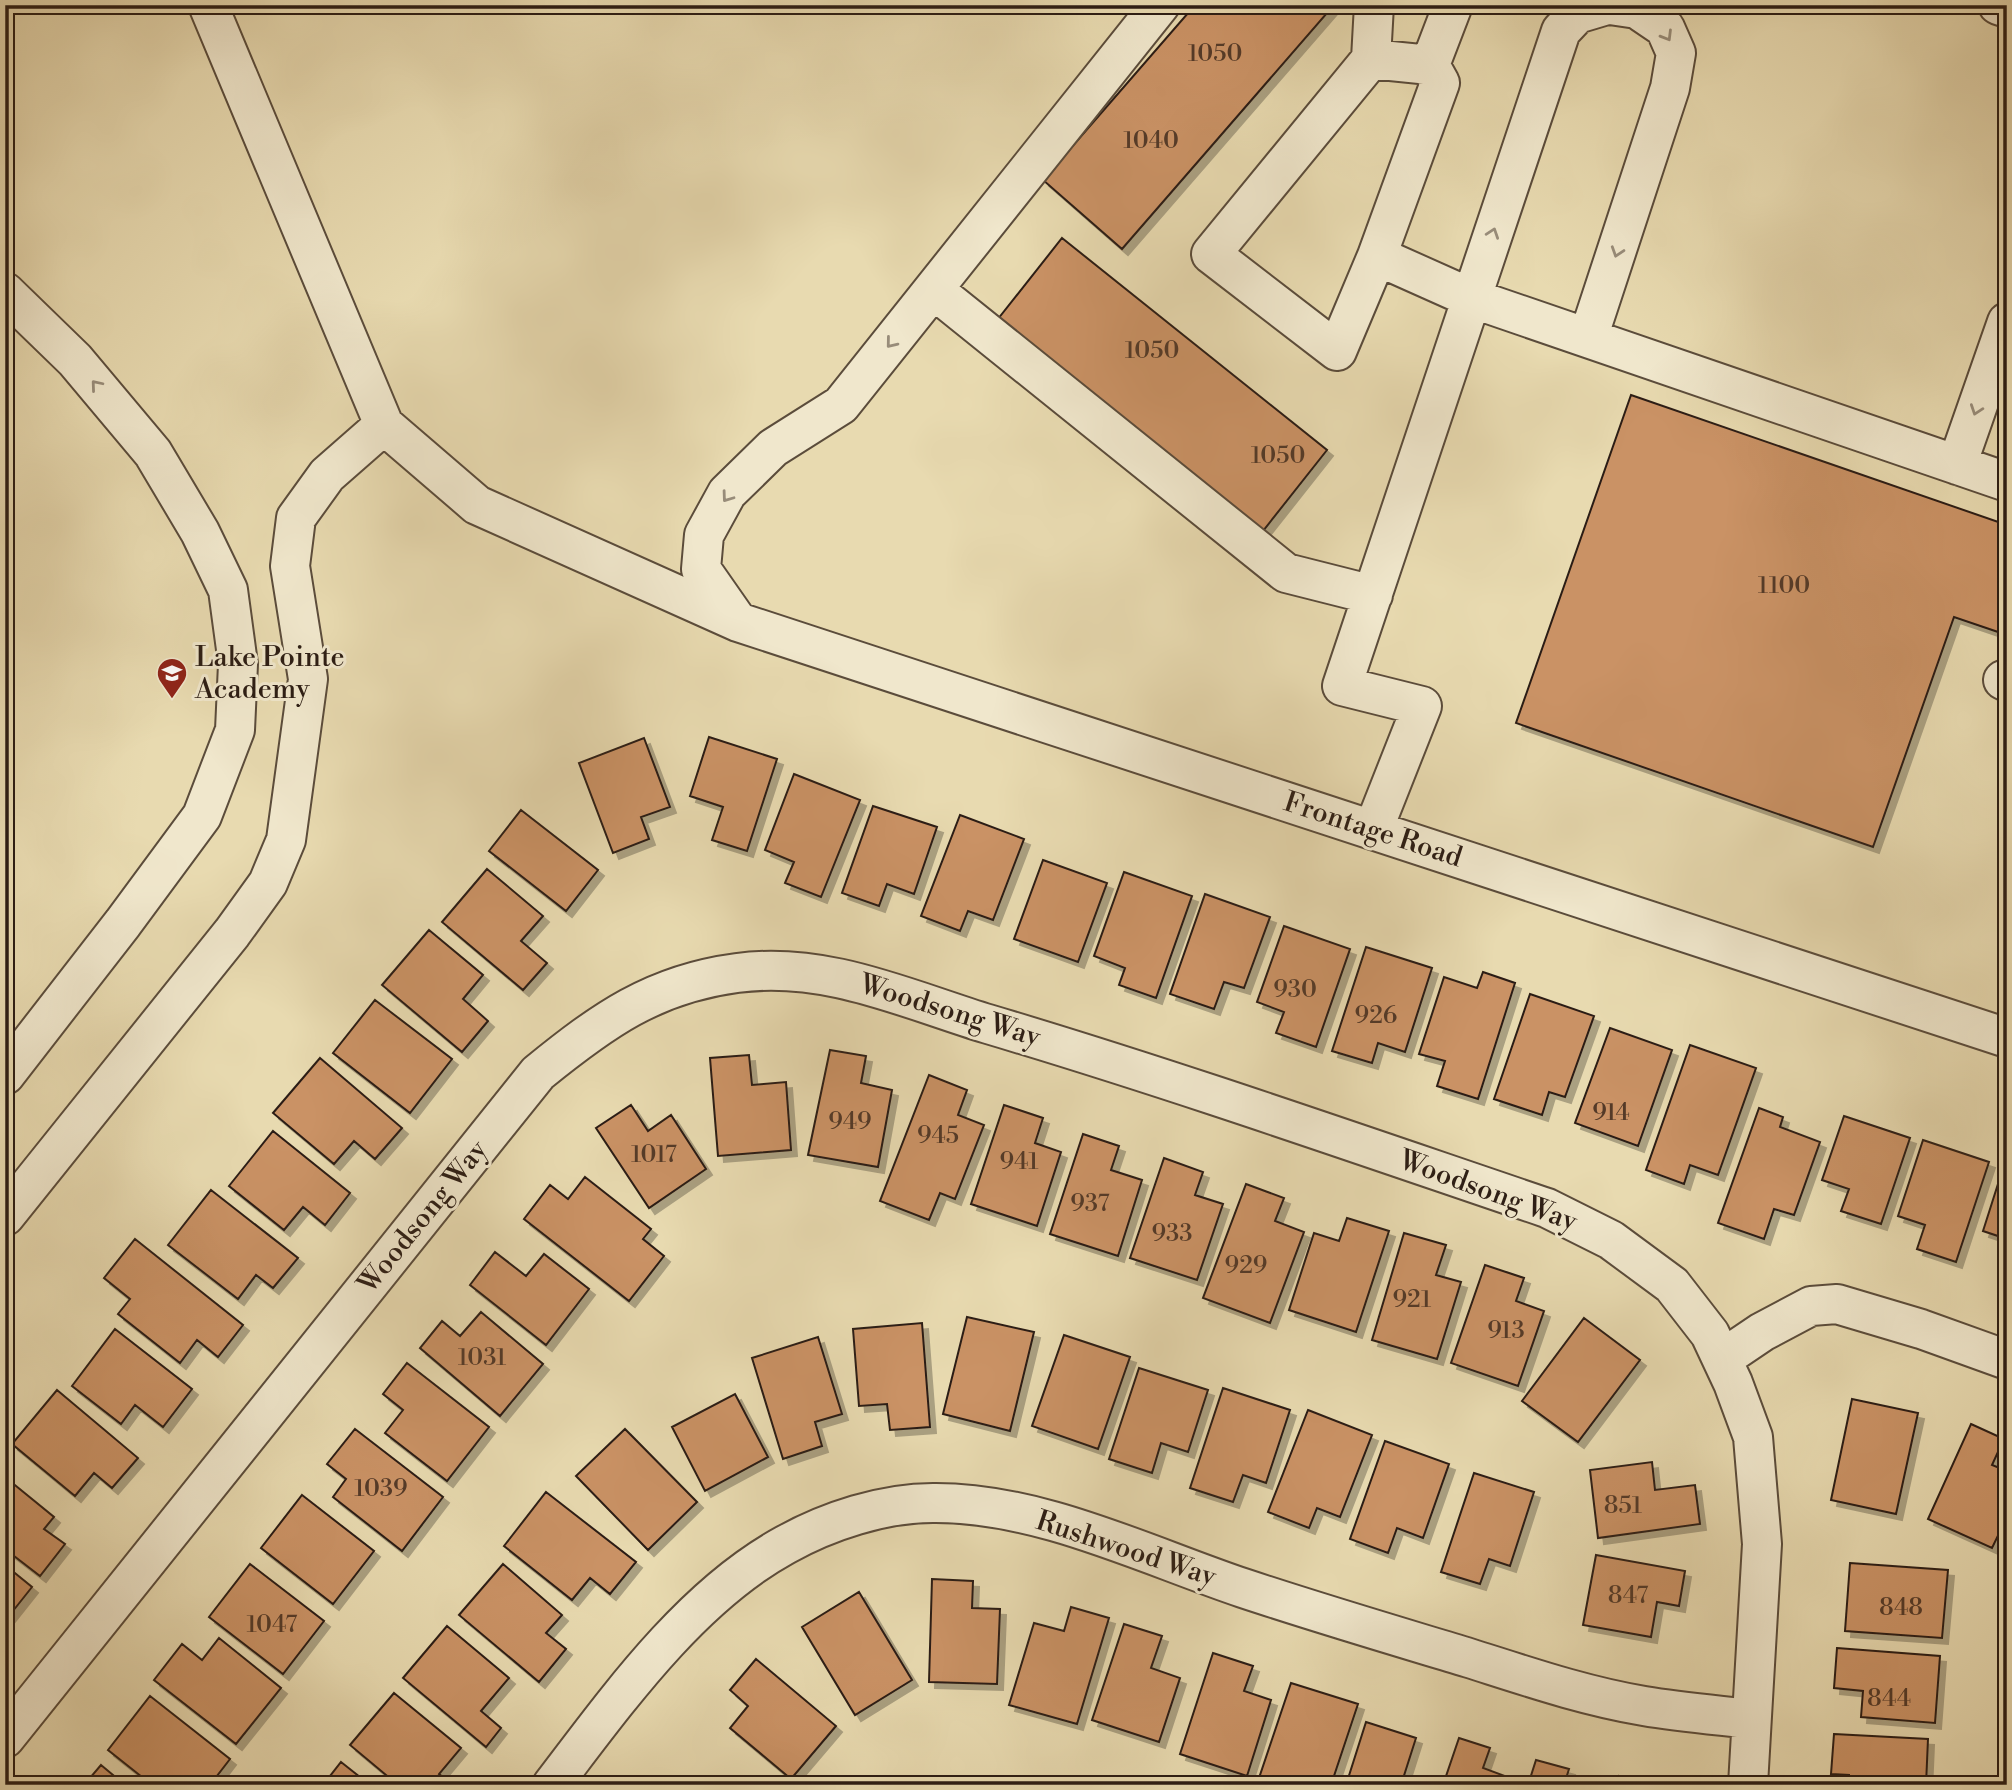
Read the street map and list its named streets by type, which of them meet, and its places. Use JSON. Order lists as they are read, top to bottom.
{
  "streets": {
    "street": ["Frontage Road", "Woodsong Way", "Rushwood Way"]
  },
  "crossings": [
    ["Woodsong Way", "Rushwood Way"]
  ],
  "places": {
    "school or university": ["Lake Pointe Academy"]
  },
  "house_numbers": [
    "1050",
    "1040",
    "1050",
    "1050",
    "1100",
    "930",
    "926",
    "914",
    "949",
    "945",
    "1017",
    "941",
    "937",
    "933",
    "929",
    "921",
    "913",
    "1031",
    "1039",
    "851",
    "847",
    "848",
    "1047",
    "844"
  ]
}
